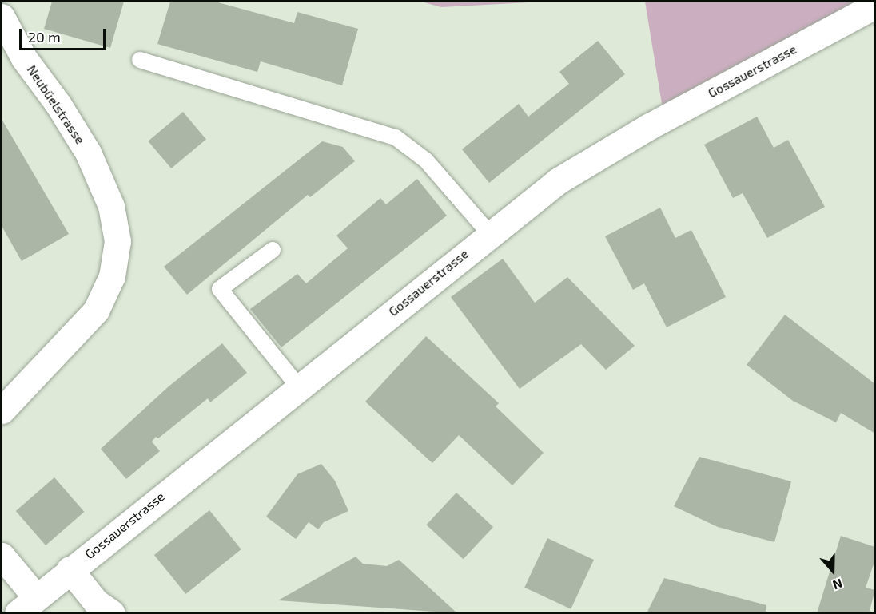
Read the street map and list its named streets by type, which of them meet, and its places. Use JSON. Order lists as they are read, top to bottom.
{
  "streets": {
    "street": ["Gossauerstrasse", "Neubüelstrasse"]
  },
  "scale_bar": "20 m",
  "north": "bottom"
}
